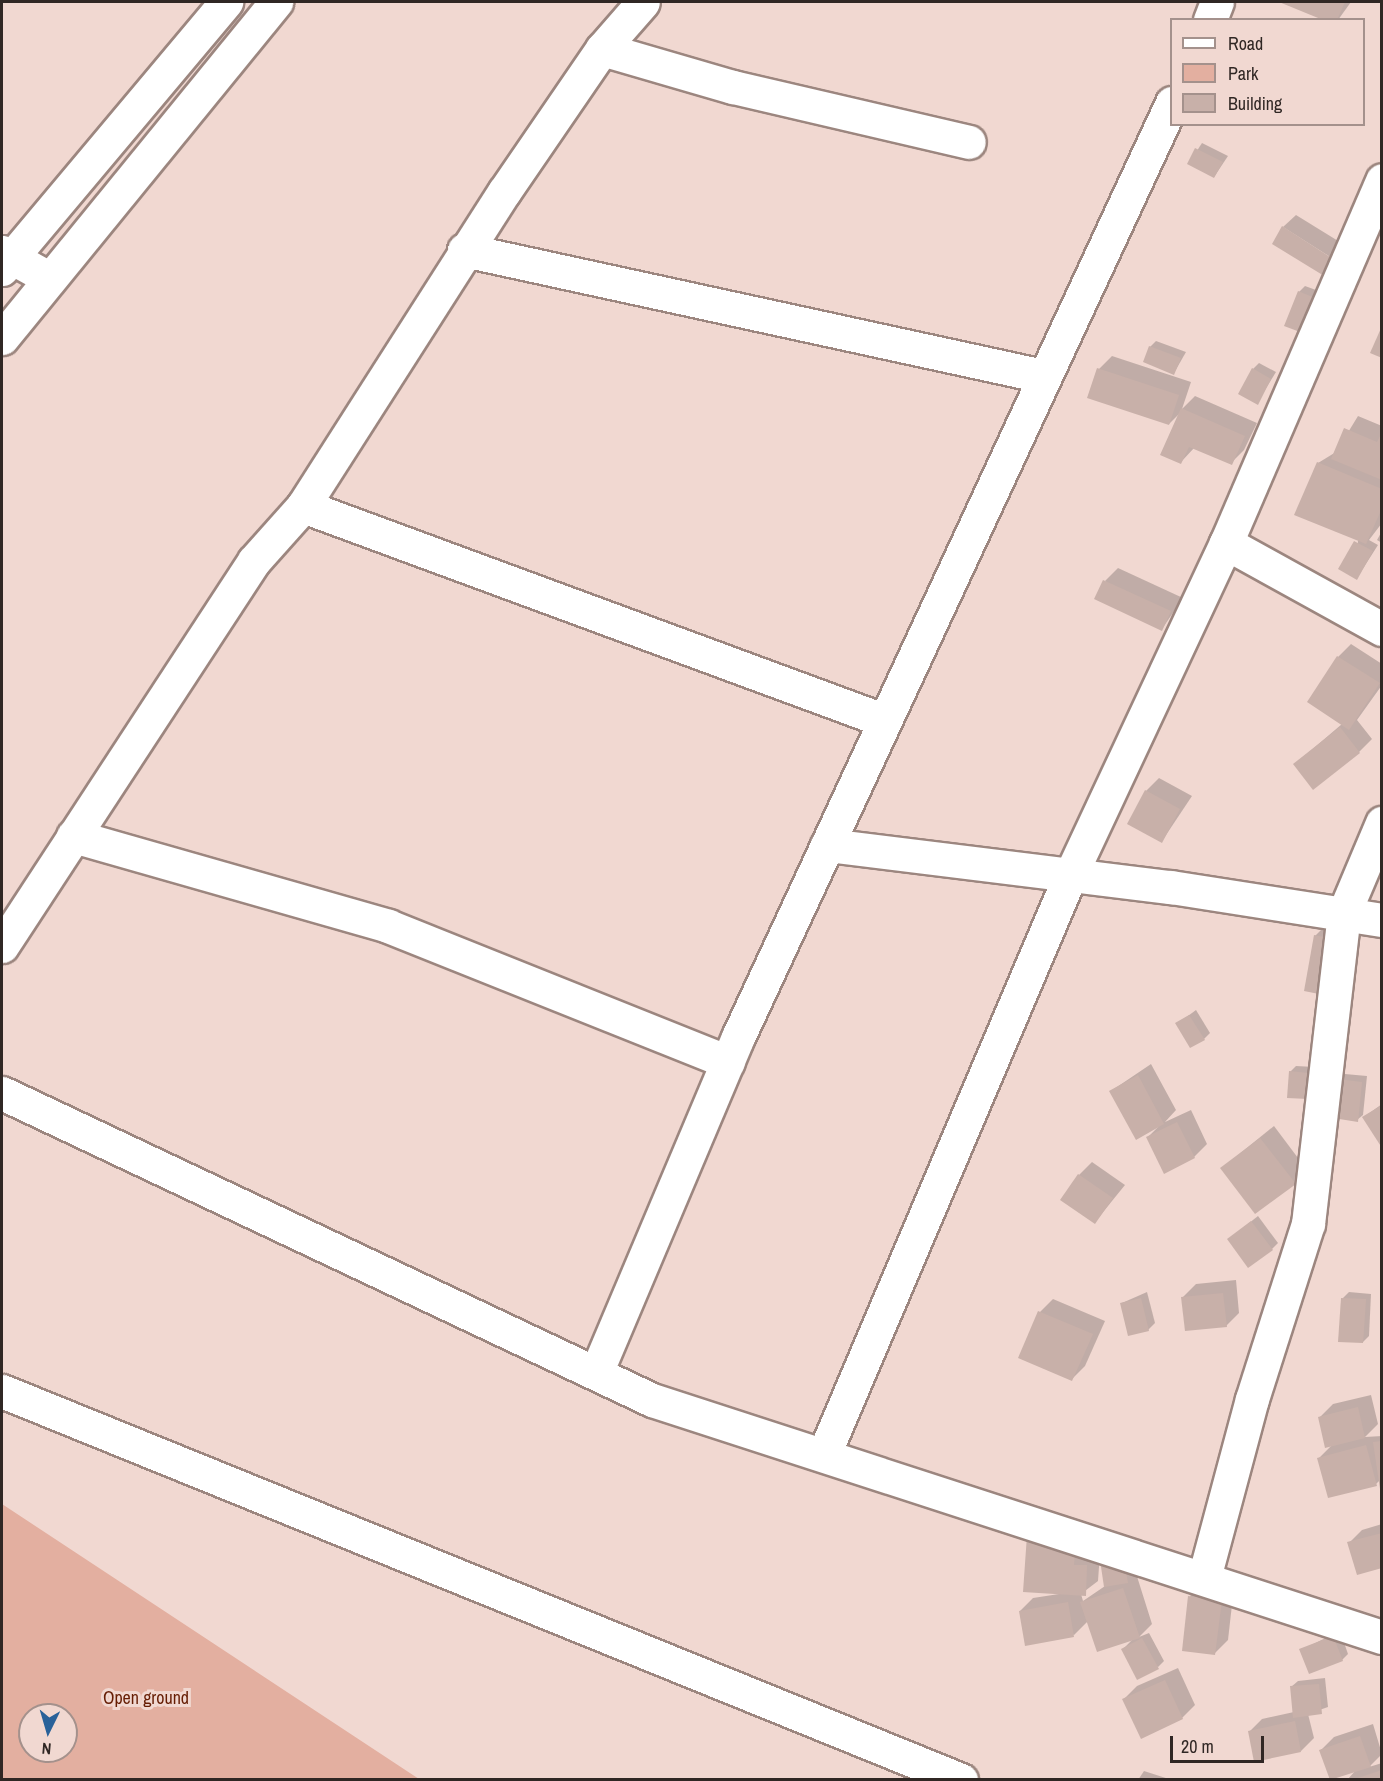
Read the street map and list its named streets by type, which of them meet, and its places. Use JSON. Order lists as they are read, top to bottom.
{
  "parks": ["Open ground"],
  "legend": ["Road", "Park", "Building"],
  "scale_bar": "20 m",
  "north": "bottom"
}
